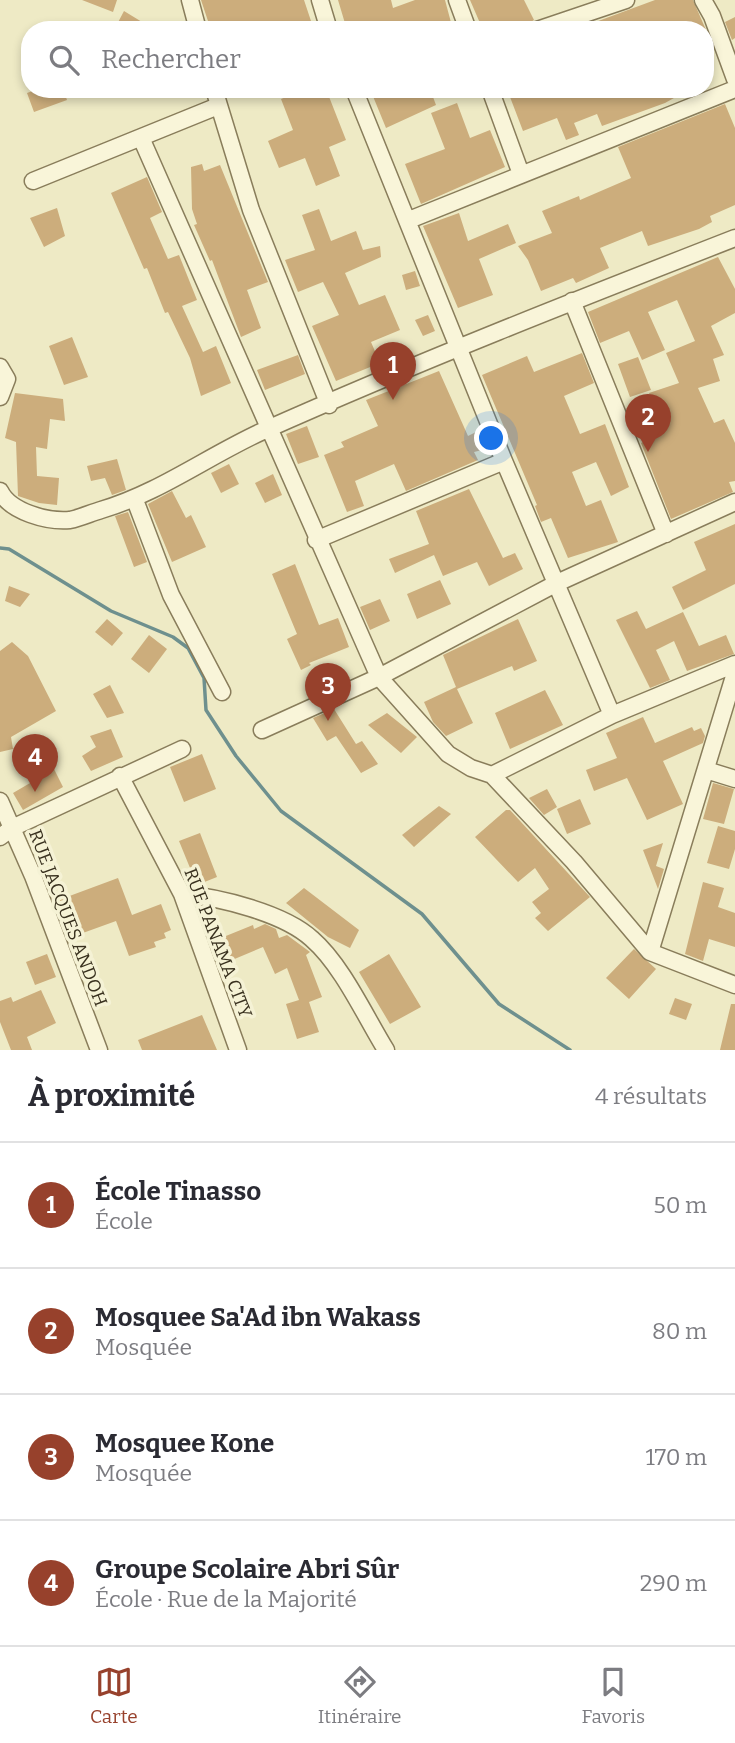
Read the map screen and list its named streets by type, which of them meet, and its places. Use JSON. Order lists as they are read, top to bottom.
{
  "streets": {
    "street": ["RUE JACQUES ANDOH", "RUE PANAMA CITY"]
  },
  "page": {
    "search": "Rechercher",
    "pins": [
      "1",
      "2",
      "3",
      "4"
    ],
    "heading": ["À proximité", "4 résultats"],
    "list": [
      {
        "mark": "1",
        "name": "École Tinasso",
        "note": "École",
        "value": "50 m"
      },
      {
        "mark": "2",
        "name": "Mosquee Sa'Ad ibn Wakass",
        "note": "Mosquée",
        "value": "80 m"
      },
      {
        "mark": "3",
        "name": "Mosquee Kone",
        "note": "Mosquée",
        "value": "170 m"
      },
      {
        "mark": "4",
        "name": "Groupe Scolaire Abri Sûr",
        "note": "École · Rue de la Majorité",
        "value": "290 m"
      }
    ],
    "nav": ["Carte", "Itinéraire", "Favoris"]
  }
}
